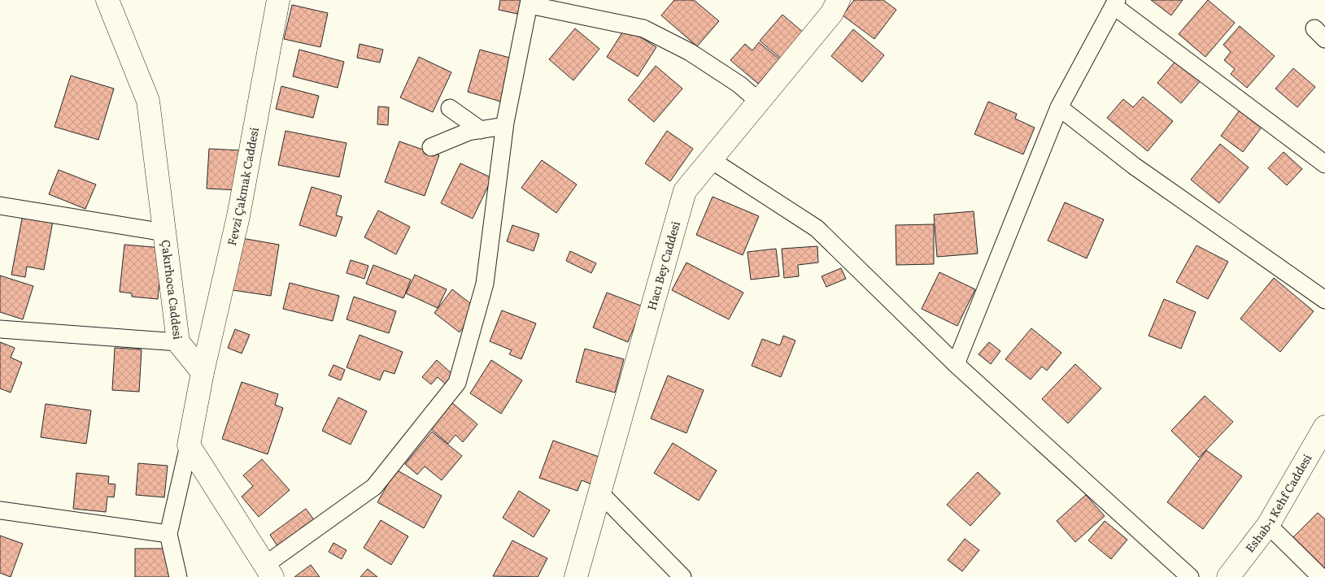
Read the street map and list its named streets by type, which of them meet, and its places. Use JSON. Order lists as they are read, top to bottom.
{
  "streets": {
    "street": [
      "Fevzi Çakmak Caddesi",
      "Hacı Bey Caddesi",
      "Çakırhoca Caddesi",
      "Eshab-ı Kehf Caddesi"
    ]
  },
  "crossings": [
    ["Fevzi Çakmak Caddesi", "Çakırhoca Caddesi"]
  ]
}
